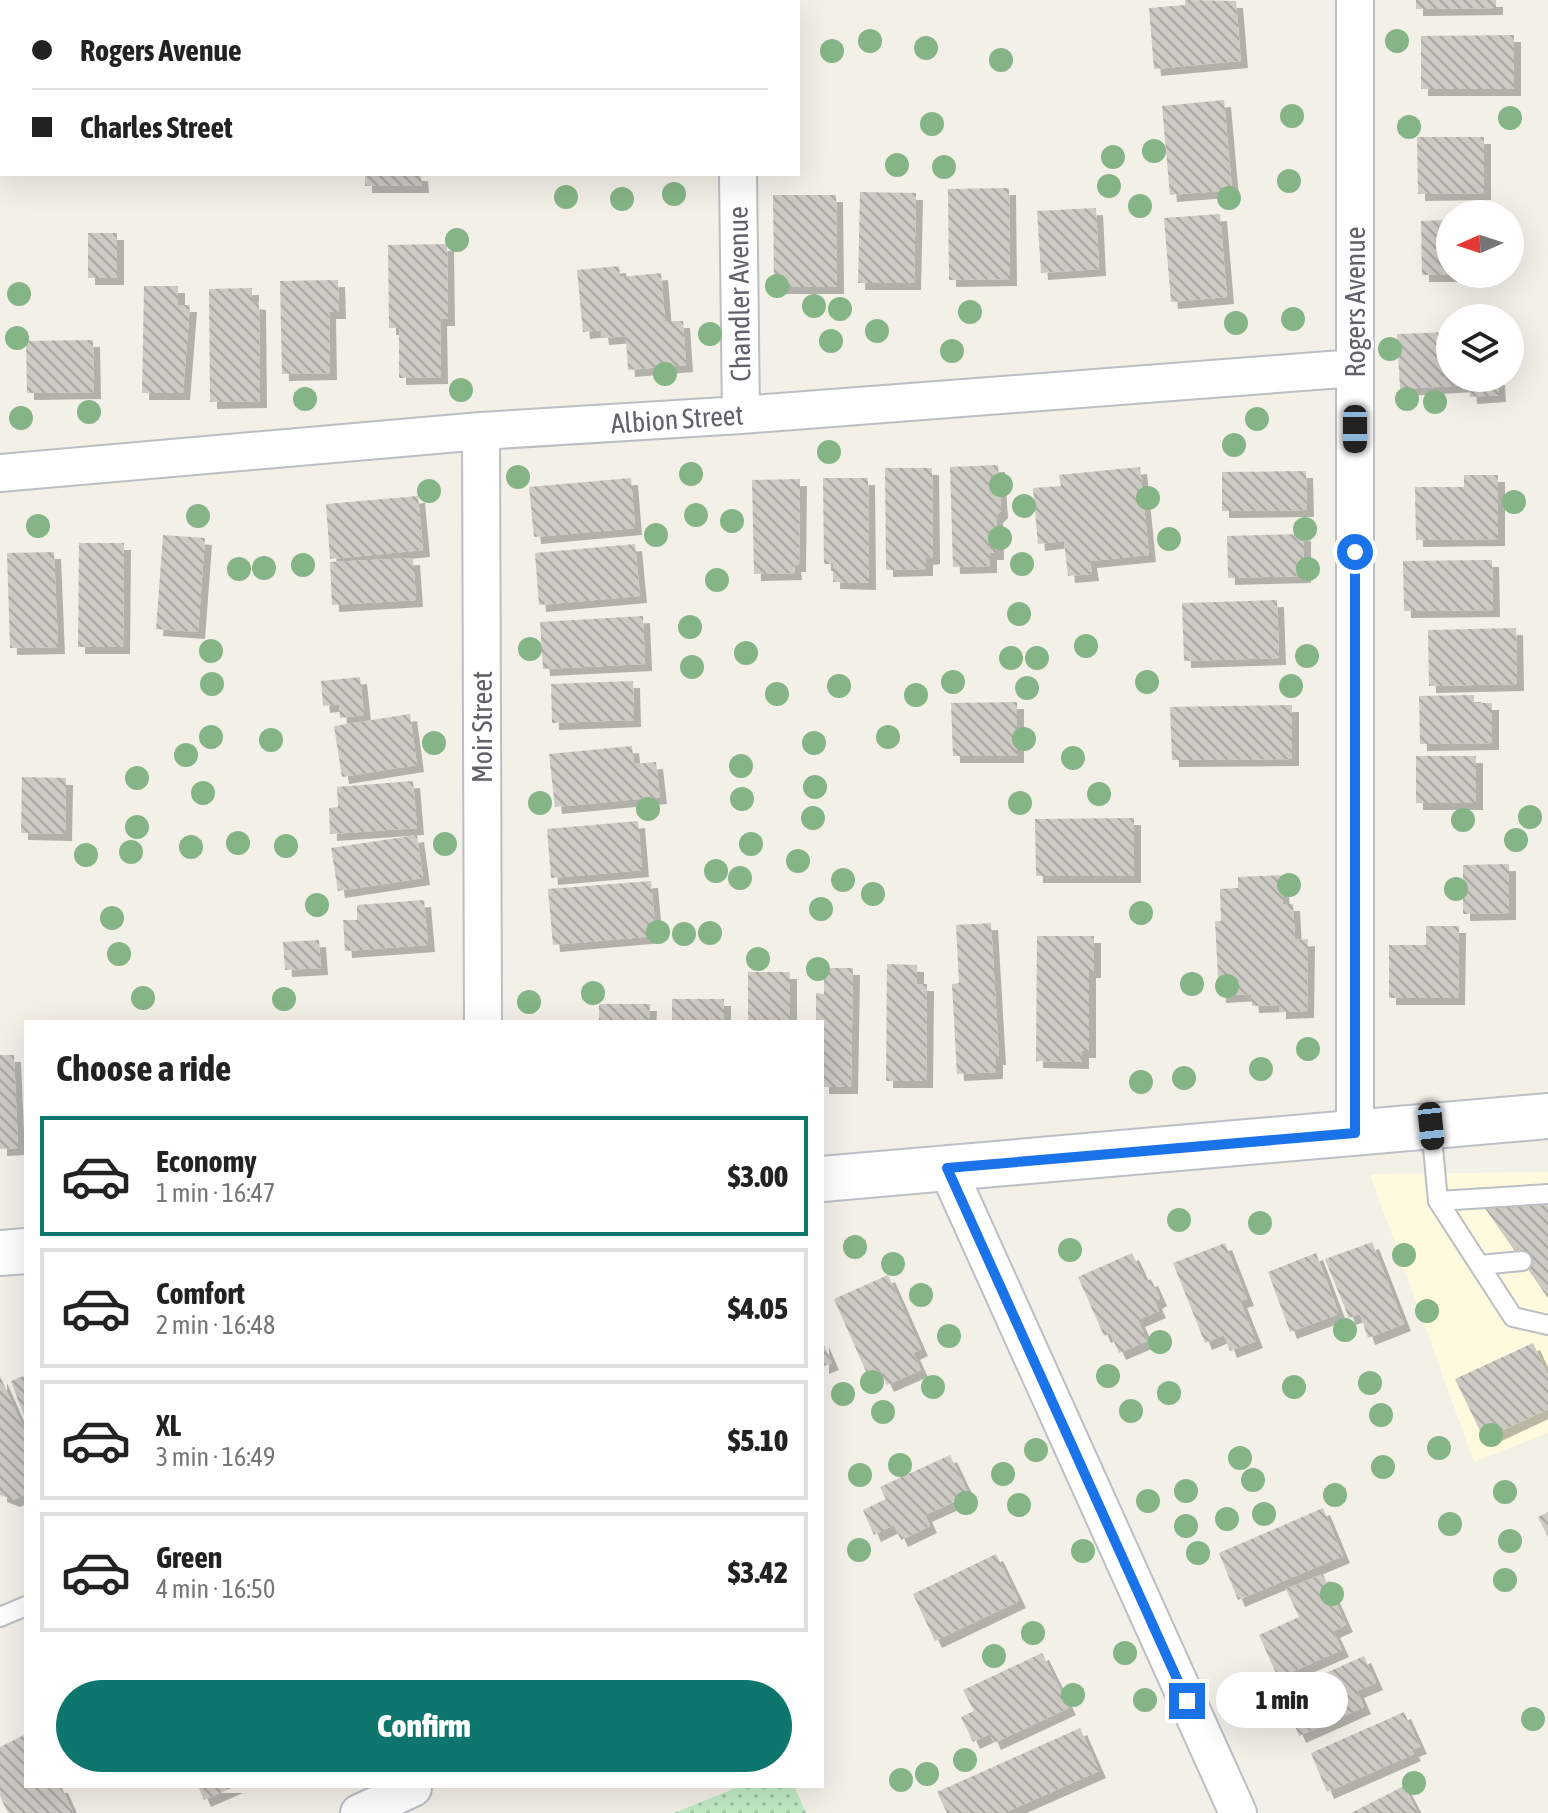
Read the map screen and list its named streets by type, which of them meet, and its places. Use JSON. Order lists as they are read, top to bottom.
{
  "streets": {
    "street": [
      "Chandler Avenue",
      "Rogers Avenue",
      "Albion Street",
      "Moir Street"
    ]
  },
  "crossings": [
    ["Chandler Avenue", "Albion Street"],
    ["Rogers Avenue", "Albion Street"],
    ["Albion Street", "Moir Street"]
  ],
  "north": "left",
  "page": {
    "banner": ["Rogers Avenue", "Charles Street"],
    "heading": "Choose a ride",
    "list": [
      {
        "name": "Economy",
        "note": "1 min · 16:47",
        "value": "$3.00"
      },
      {
        "name": "Comfort",
        "note": "2 min · 16:48",
        "value": "$4.05"
      },
      {
        "name": "XL",
        "note": "3 min · 16:49",
        "value": "$5.10"
      },
      {
        "name": "Green",
        "note": "4 min · 16:50",
        "value": "$3.42"
      }
    ],
    "buttons": "Confirm",
    "bubble": "1 min"
  }
}
